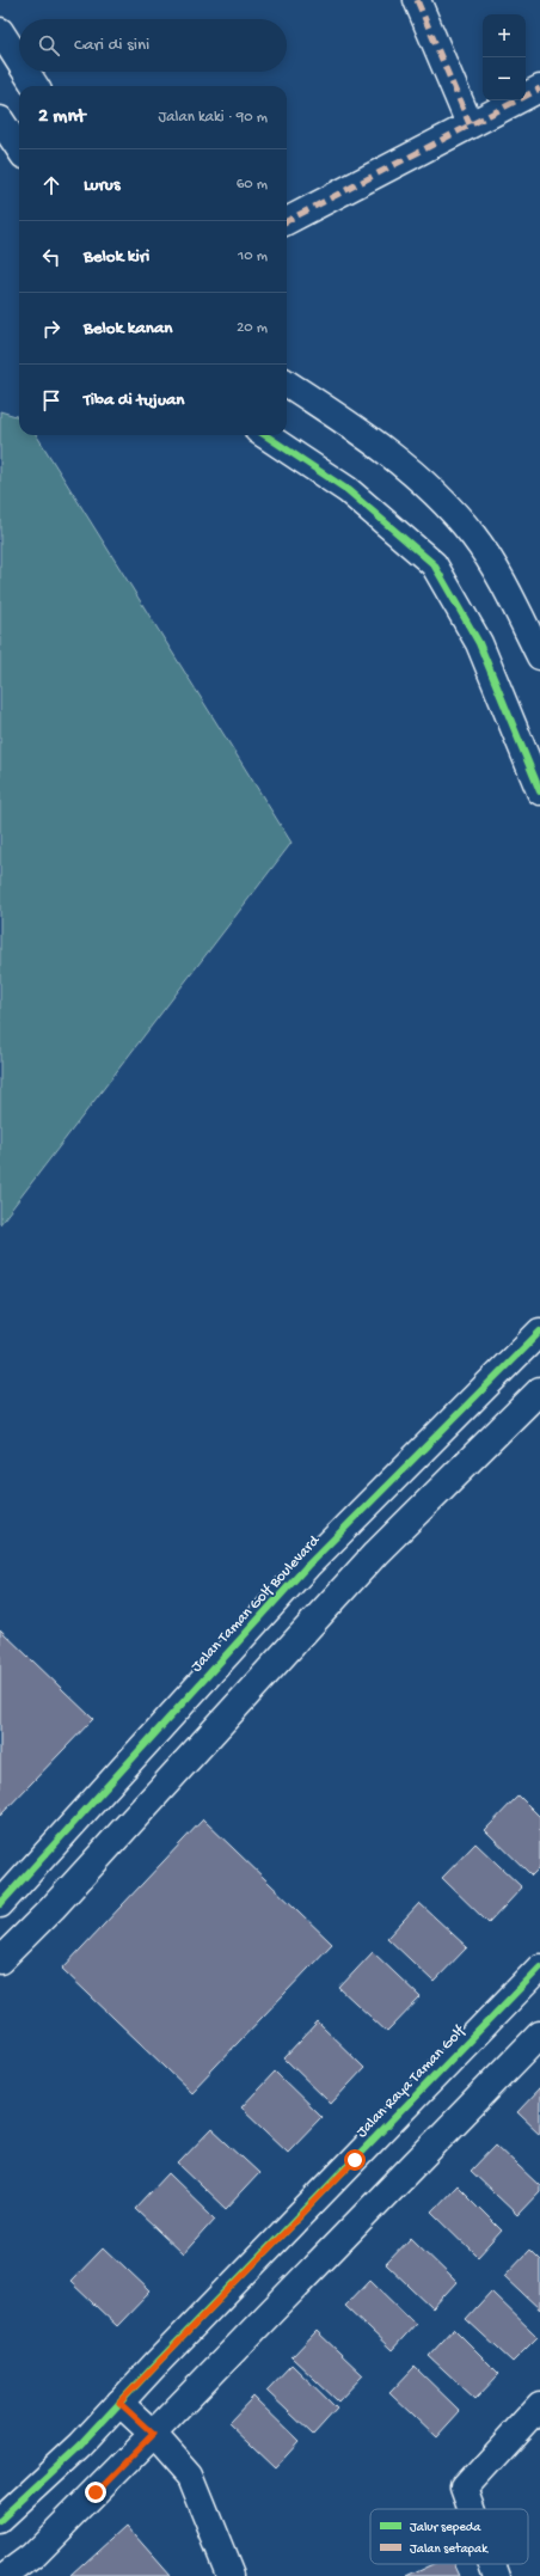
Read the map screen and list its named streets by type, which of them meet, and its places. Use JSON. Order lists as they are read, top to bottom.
{
  "streets": {
    "street": ["Jalan Taman Golf Boulevard", "Jalan Raya Taman Golf"]
  },
  "legend": ["Jalur sepeda", "Jalan setapak"],
  "page": {
    "map_buttons": ["+", "−"],
    "search": "Cari di sini",
    "heading": ["2 mnt", "Jalan kaki · 90 m"],
    "list": [
      ["Lurus", "60 m"],
      ["Belok kiri", "10 m"],
      ["Belok kanan", "20 m"],
      "Tiba di tujuan"
    ]
  }
}
